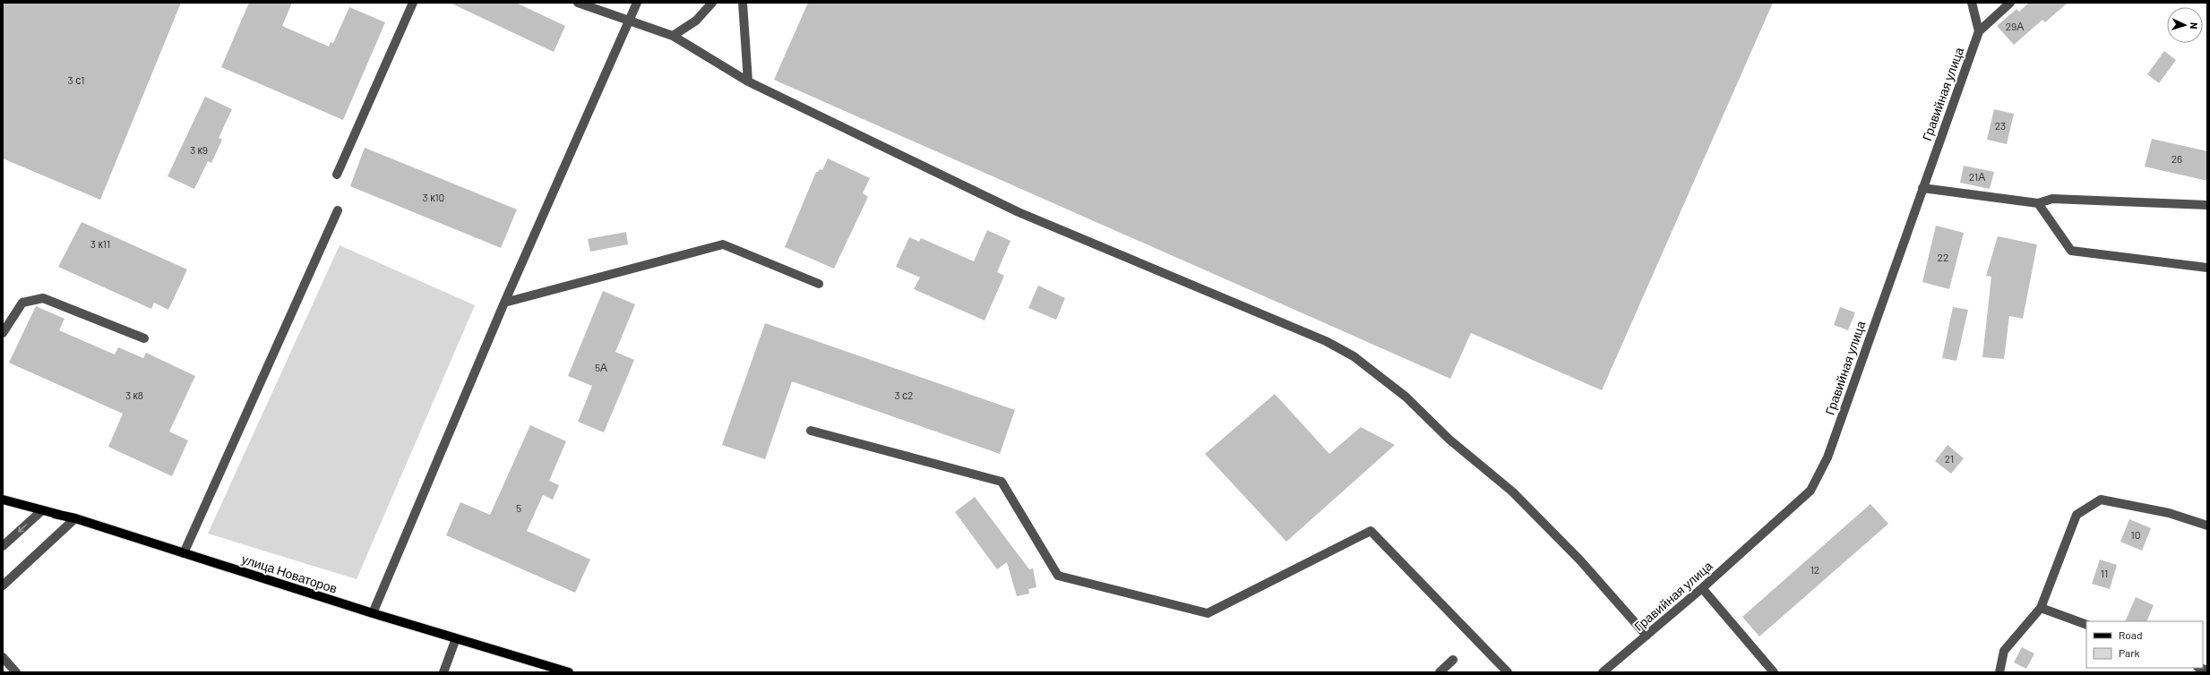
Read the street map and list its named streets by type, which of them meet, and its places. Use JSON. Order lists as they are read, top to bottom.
{
  "streets": {
    "main road": ["улица Новаторов"],
    "street": ["Гравийная улица"]
  },
  "house_numbers": [
    "29А",
    "3 с1",
    "23",
    "3 к9",
    "26",
    "21А",
    "3 к10",
    "3 к11",
    "22",
    "5А",
    "3 к8",
    "3 с2",
    "21",
    "5",
    "10",
    "12",
    "11"
  ],
  "legend": ["Road", "Park"],
  "north": "right"
}
